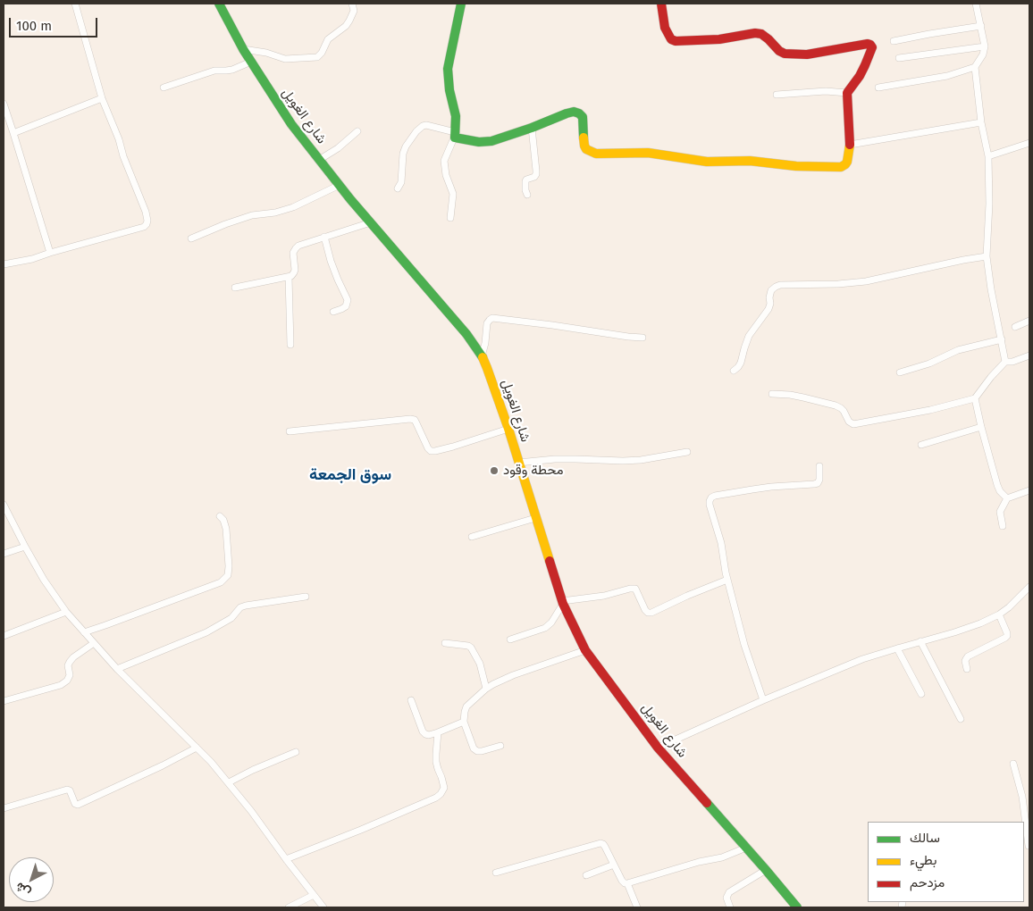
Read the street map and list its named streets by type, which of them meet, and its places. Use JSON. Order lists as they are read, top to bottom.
{
  "streets": {
    "street": ["شارع الغويل"]
  },
  "districts": ["سوق الجمعة"],
  "places": ["محطة وقود"],
  "legend": ["سالك", "بطيء", "مزدحم"],
  "scale_bar": "100 m",
  "north": "bottom left"
}
